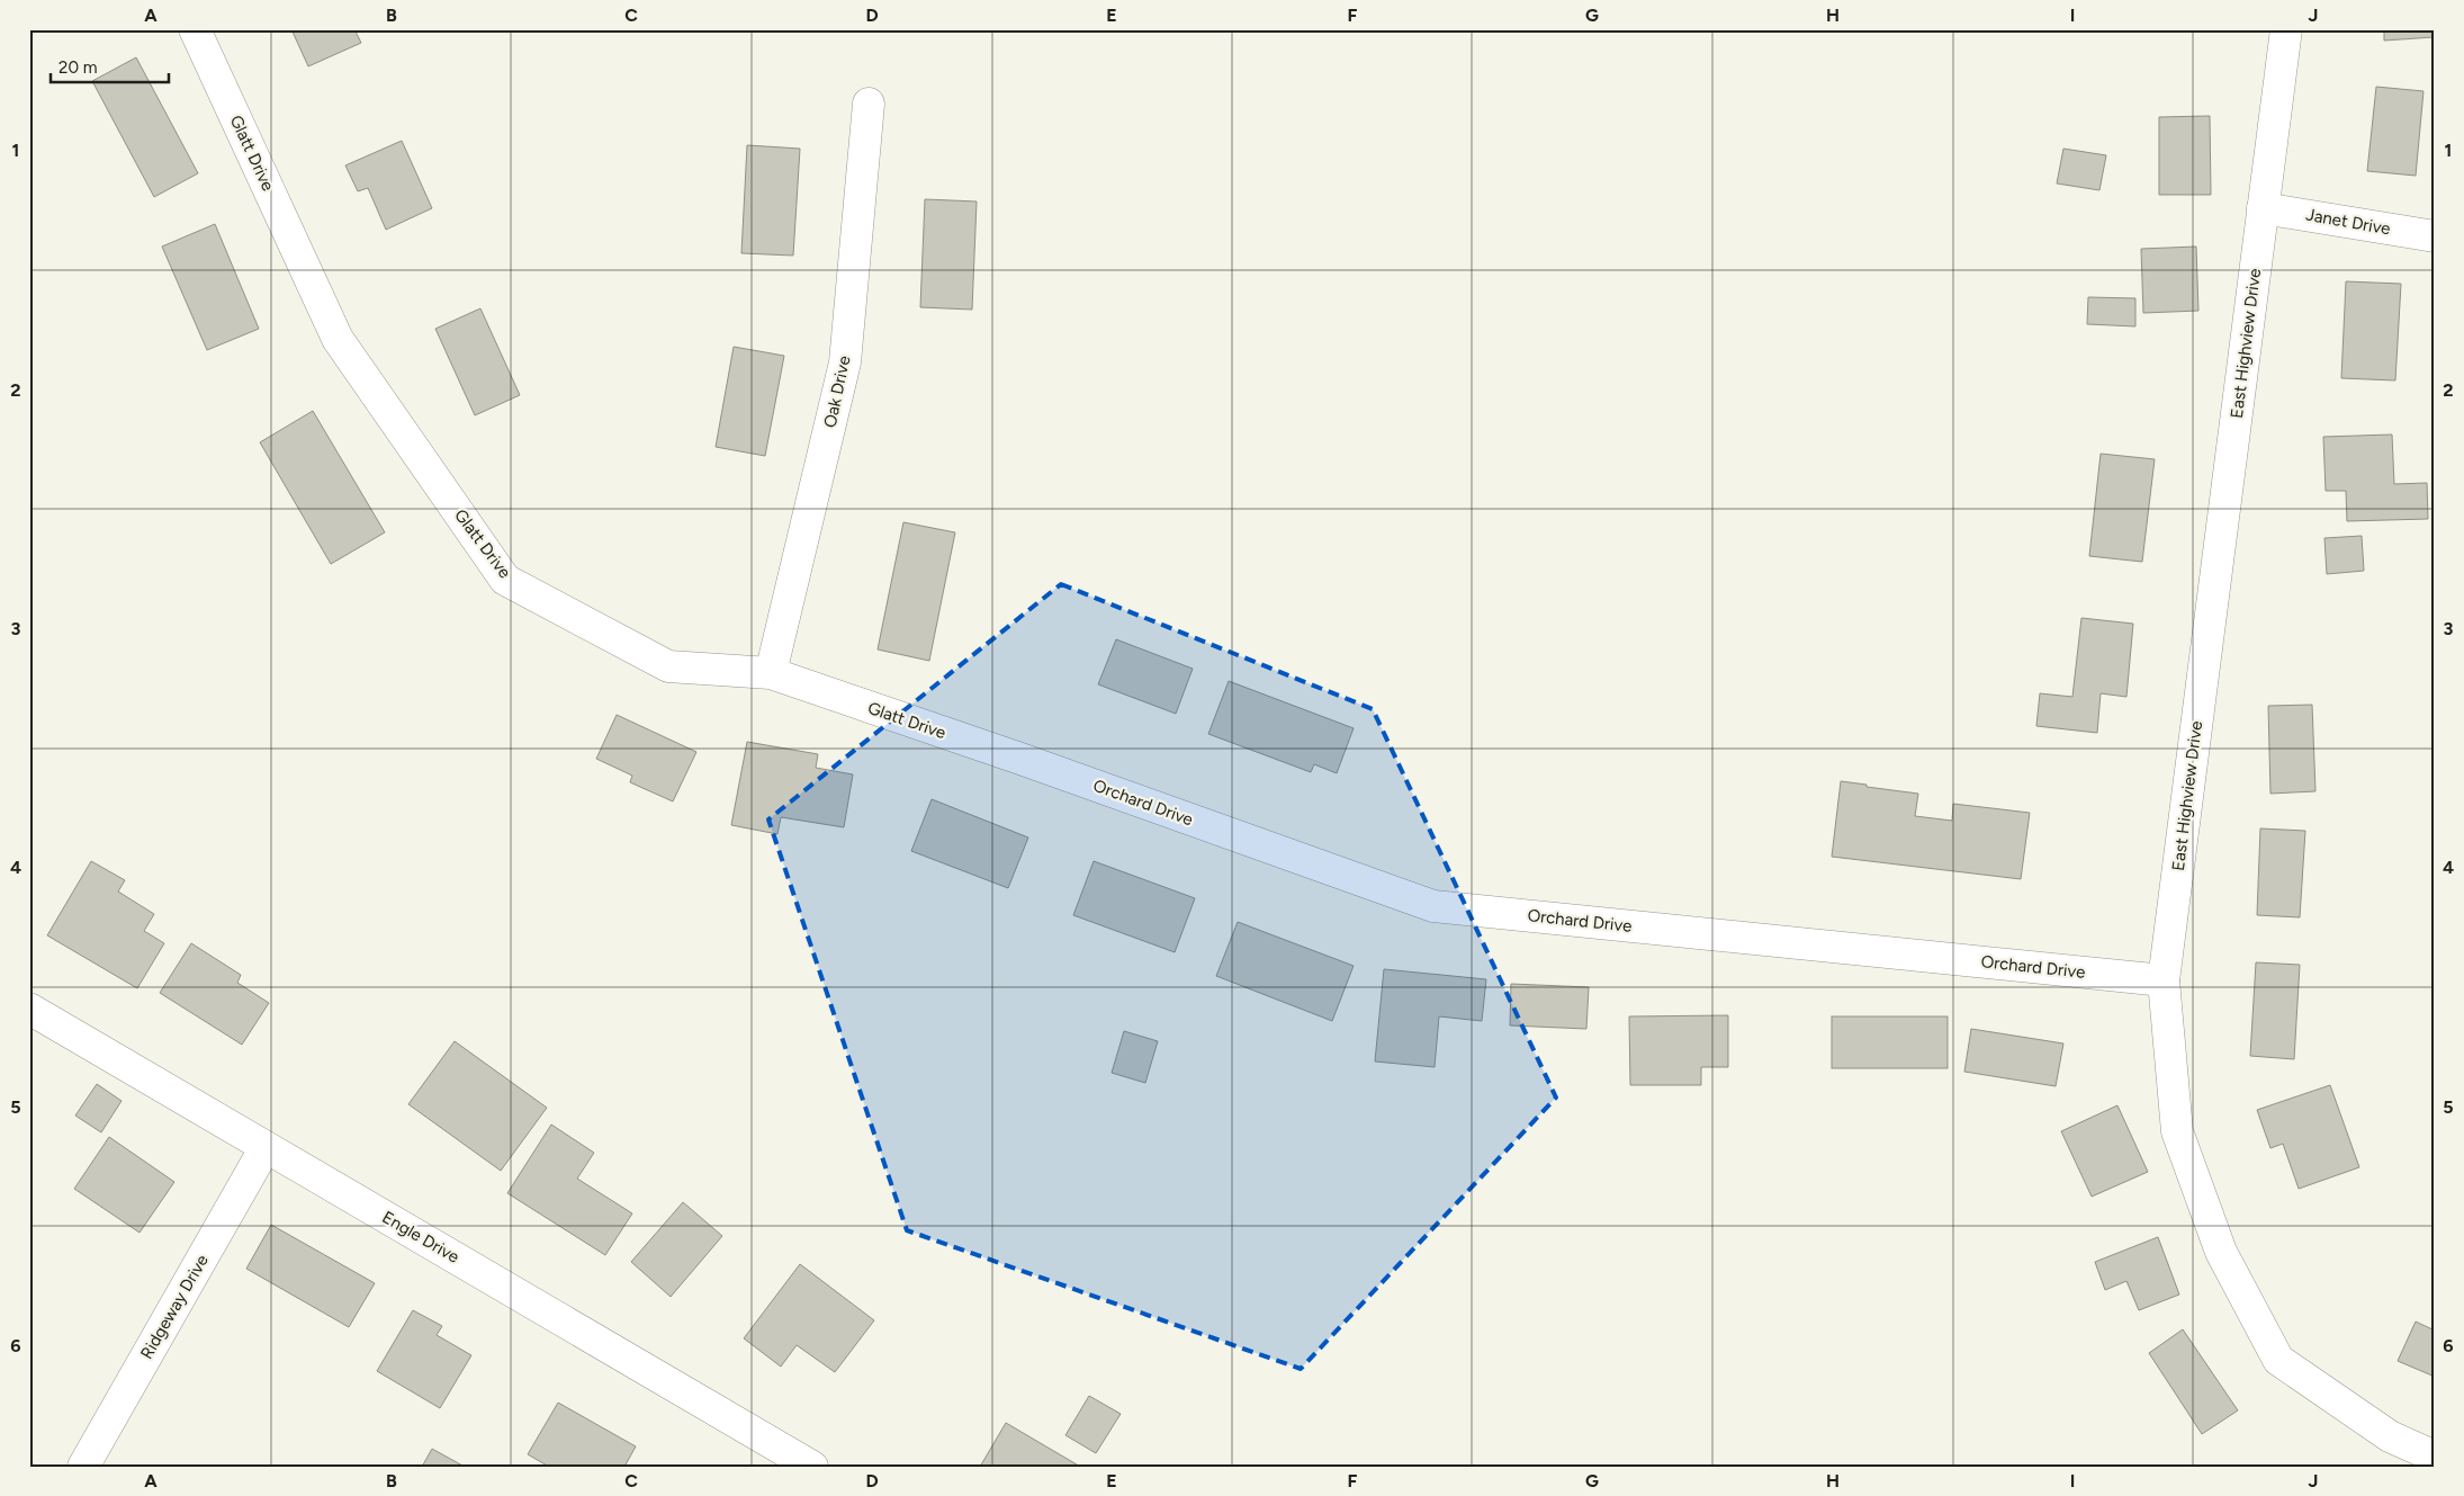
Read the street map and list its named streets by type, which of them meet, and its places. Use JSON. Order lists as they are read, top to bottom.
{
  "streets": {
    "street": [
      "Glatt Drive",
      "Janet Drive",
      "East Highview Drive",
      "Oak Drive",
      "Orchard Drive",
      "Engle Drive",
      "Ridgeway Drive"
    ]
  },
  "crossings": [
    ["Glatt Drive", "Oak Drive"],
    ["Glatt Drive", "Orchard Drive"],
    ["Janet Drive", "East Highview Drive"],
    ["East Highview Drive", "Orchard Drive"],
    ["Engle Drive", "Ridgeway Drive"]
  ],
  "scale_bar": "20 m",
  "grid": {
    "columns": [
      "A",
      "B",
      "C",
      "D",
      "E",
      "F",
      "G",
      "H",
      "I",
      "J"
    ],
    "rows": [
      "1",
      "2",
      "3",
      "4",
      "5",
      "6"
    ]
  }
}
